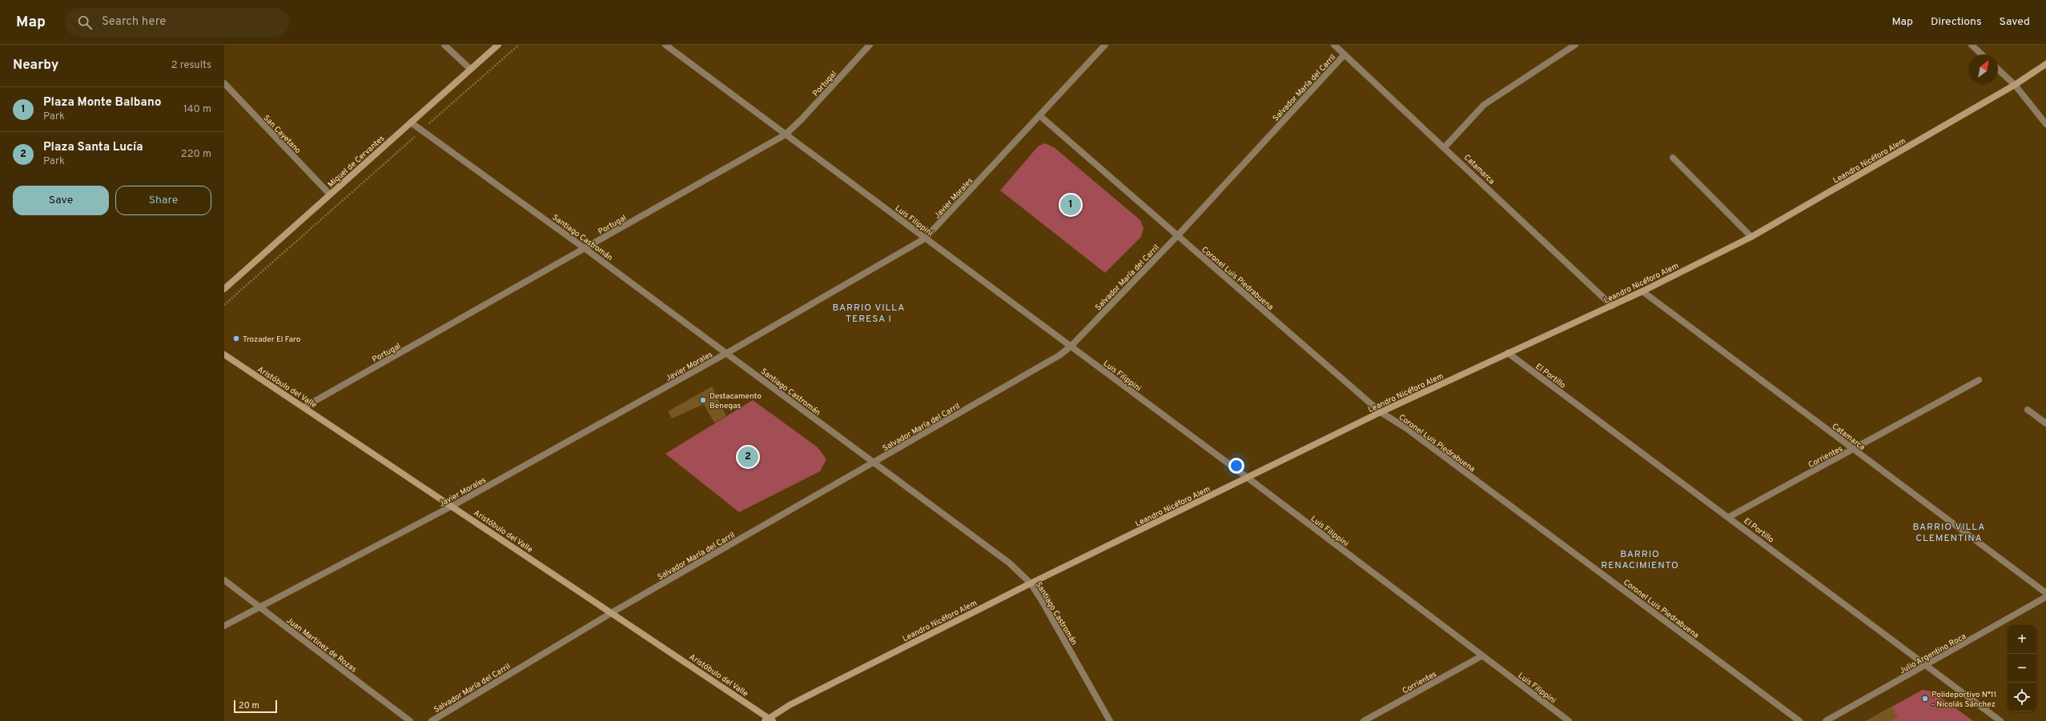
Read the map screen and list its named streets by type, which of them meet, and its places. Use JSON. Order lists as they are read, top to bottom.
{
  "streets": {
    "street": [
      "Portugal",
      "Salvador María del Carril",
      "San Cayetano",
      "Leandro Nicéforo Alem",
      "Miguel de Cervantes",
      "Catamarca",
      "Javier Morales",
      "Luis Filippini",
      "Santiago Castromán",
      "Coronel Luis Piedrabuena",
      "El Portillo",
      "Aristóbulo del Valle",
      "Corrientes",
      "Juan Martinez de Rozas",
      "Julio Argentino Roca"
    ]
  },
  "crossings": [
    ["Portugal", "Luis Filippini"],
    ["Portugal", "Santiago Castromán"],
    ["Portugal", "Aristóbulo del Valle"],
    ["Salvador María del Carril", "Catamarca"],
    ["Salvador María del Carril", "Luis Filippini"],
    ["Salvador María del Carril", "Santiago Castromán"],
    ["Salvador María del Carril", "Coronel Luis Piedrabuena"],
    ["Salvador María del Carril", "Aristóbulo del Valle"],
    ["San Cayetano", "Miguel de Cervantes"],
    ["Leandro Nicéforo Alem", "Catamarca"],
    ["Leandro Nicéforo Alem", "Luis Filippini"],
    ["Leandro Nicéforo Alem", "Santiago Castromán"],
    ["Leandro Nicéforo Alem", "Coronel Luis Piedrabuena"],
    ["Leandro Nicéforo Alem", "El Portillo"],
    ["Leandro Nicéforo Alem", "Aristóbulo del Valle"],
    ["Miguel de Cervantes", "Santiago Castromán"],
    ["Catamarca", "Corrientes"],
    ["Javier Morales", "Luis Filippini"],
    ["Javier Morales", "Santiago Castromán"],
    ["Javier Morales", "Coronel Luis Piedrabuena"],
    ["Javier Morales", "Aristóbulo del Valle"],
    ["Javier Morales", "Juan Martinez de Rozas"],
    ["Luis Filippini", "Corrientes"],
    ["El Portillo", "Corrientes"],
    ["El Portillo", "Julio Argentino Roca"]
  ],
  "districts": ["BARRIO VILLA TERESA I", "BARRIO VILLA CLEMENTINA", "BARRIO RENACIMIENTO"],
  "places": ["Trozader El Faro", "Destacamento Benegas", "Polideportivo N°11 - Nicolás Sánchez"],
  "scale_bar": "20 m",
  "north": "top right",
  "page": {
    "header": "Map",
    "search": "Search here",
    "nav": ["Map", "Directions", "Saved"],
    "heading": ["Nearby", "2 results"],
    "list": [
      {
        "mark": "1",
        "name": "Plaza Monte Balbano",
        "note": "Park",
        "value": "140 m"
      },
      {
        "mark": "2",
        "name": "Plaza Santa Lucía",
        "note": "Park",
        "value": "220 m"
      }
    ],
    "buttons": ["Save", "Share"],
    "pins": ["1", "2"],
    "map_buttons": ["+", "−"],
    "scale": "20 m"
  }
}
